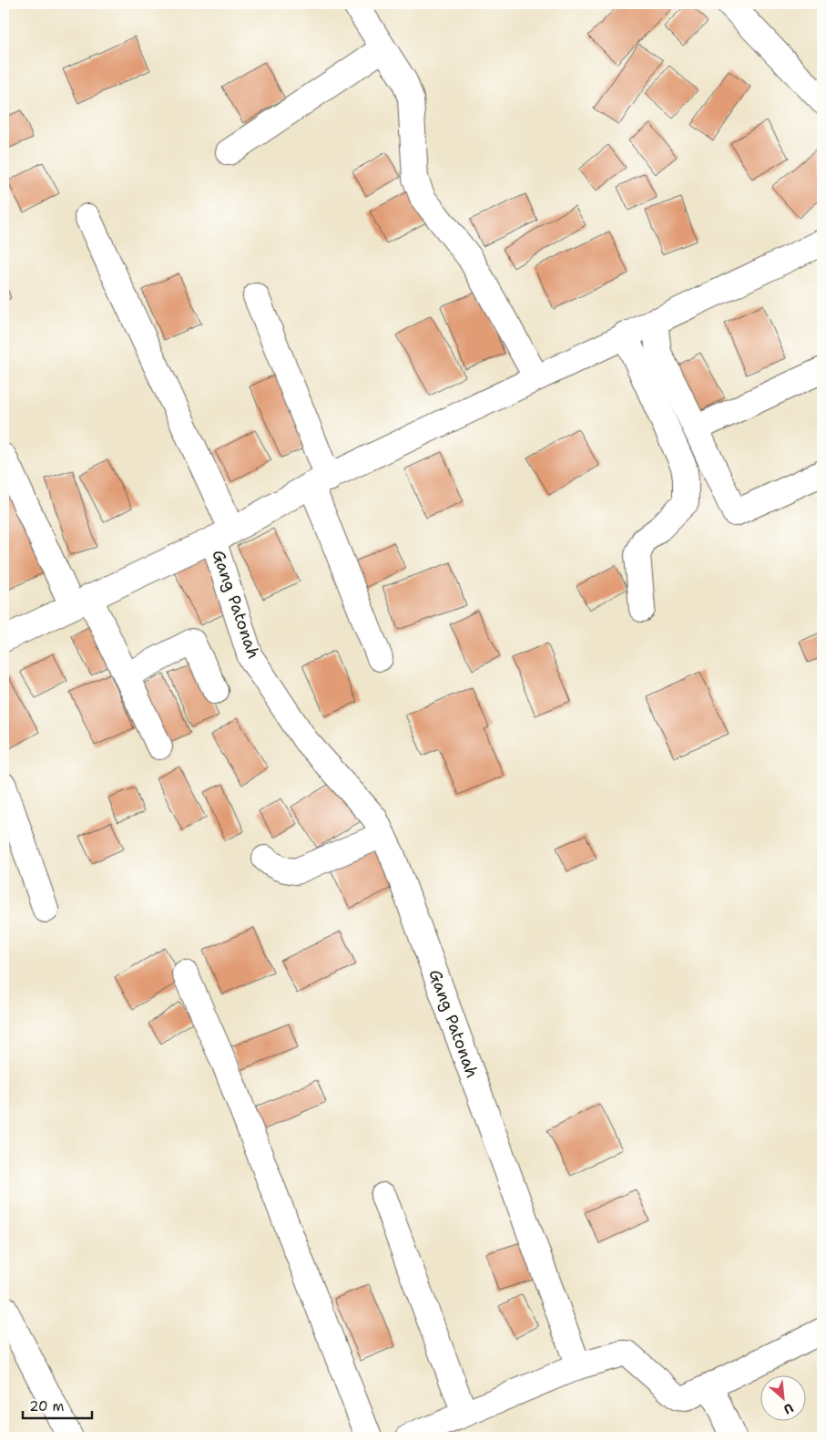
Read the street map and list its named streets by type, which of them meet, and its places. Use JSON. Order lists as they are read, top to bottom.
{
  "streets": {
    "street": ["Gang Patonah"]
  },
  "scale_bar": "20 m",
  "north": "bottom right"
}
